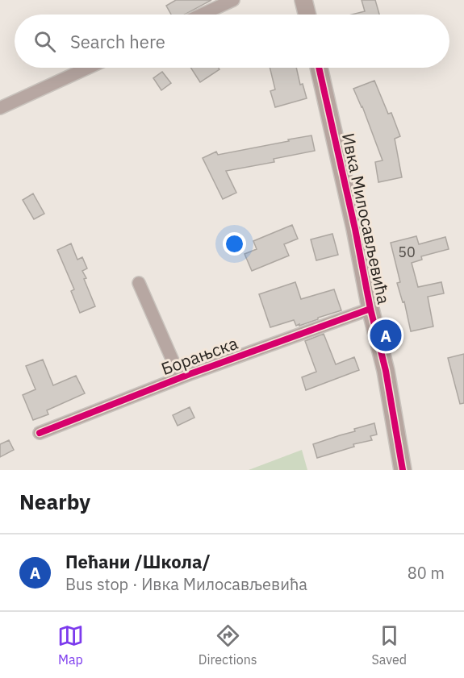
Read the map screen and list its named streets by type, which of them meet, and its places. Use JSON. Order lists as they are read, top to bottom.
{
  "streets": {
    "street": ["Ивка Милосављевића", "Борањска"]
  },
  "crossings": [
    ["Ивка Милосављевића", "Борањска"]
  ],
  "house_numbers": ["50"],
  "page": {
    "search": "Search here",
    "pins": "A",
    "heading": "Nearby",
    "list": [
      {
        "mark": "A",
        "name": "Пећани /Школа/",
        "note": "Bus stop · Ивка Милосављевића",
        "value": "80 m"
      }
    ],
    "nav": ["Map", "Directions", "Saved"]
  }
}
